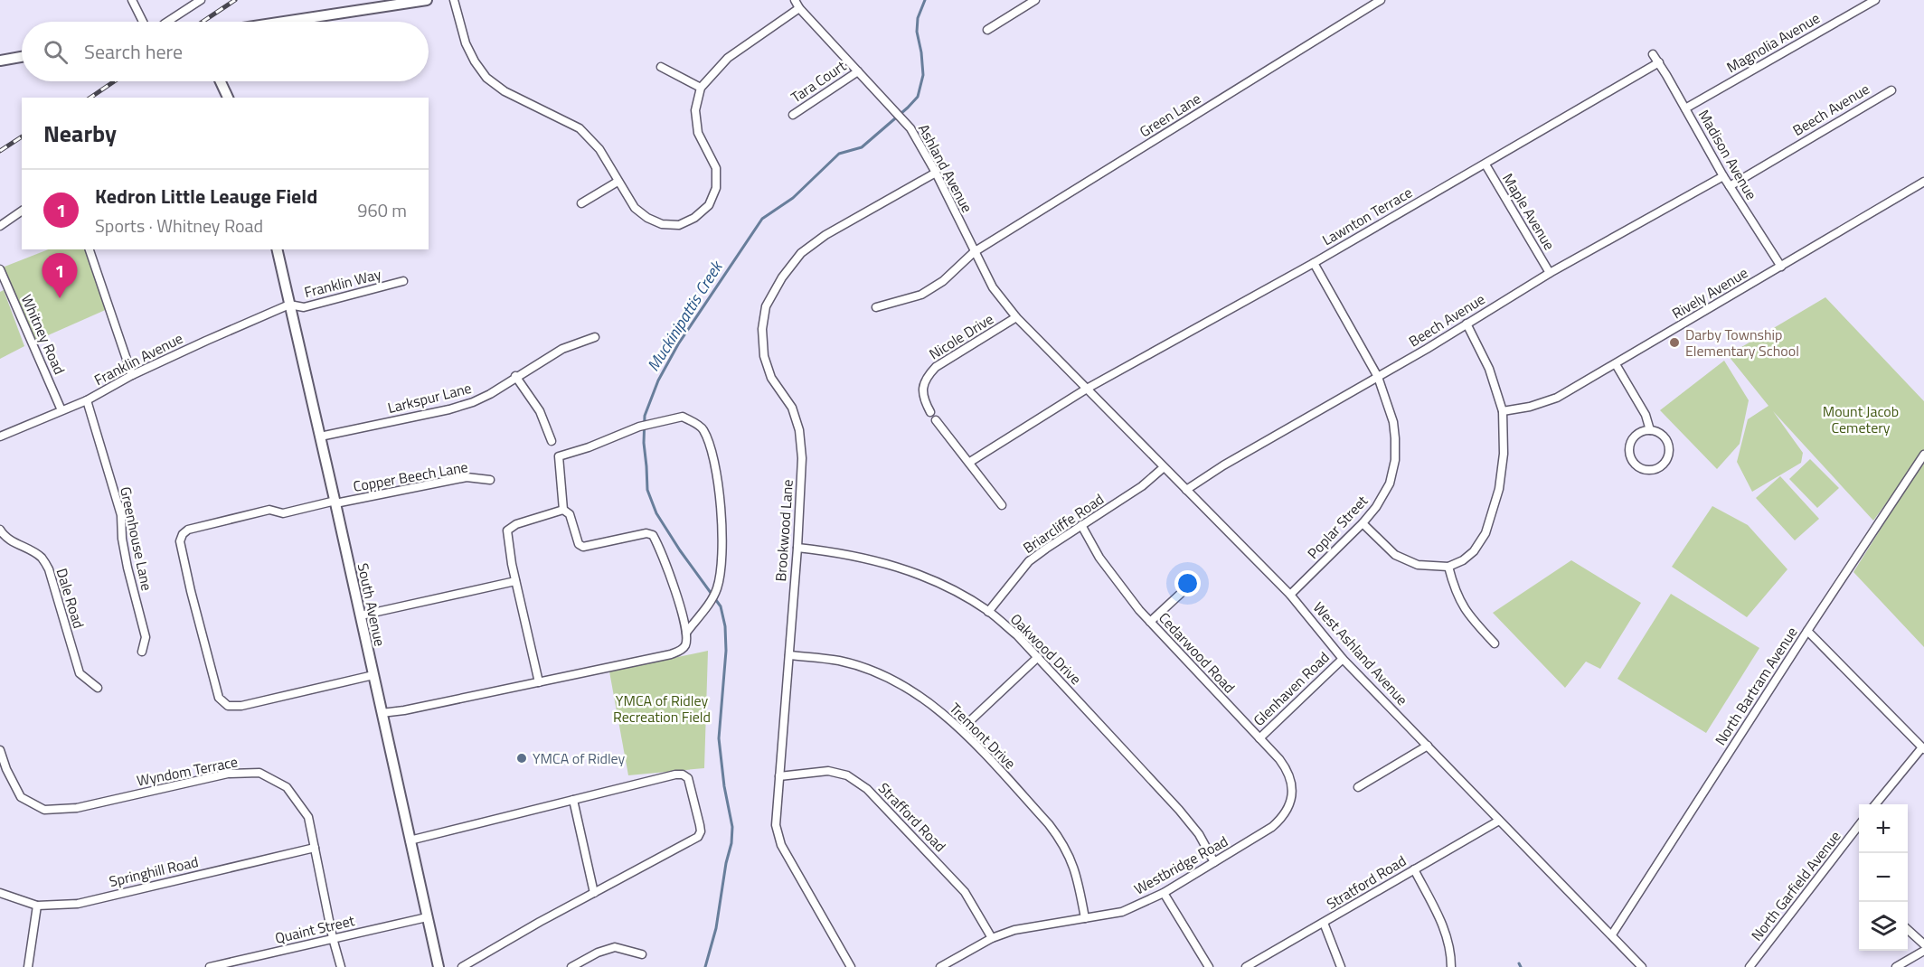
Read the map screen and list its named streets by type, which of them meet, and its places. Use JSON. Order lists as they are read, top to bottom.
{
  "streets": {
    "street": [
      "Magnolia Avenue",
      "Tara Court",
      "Beech Avenue",
      "Green Lane",
      "Madison Avenue",
      "Ashland Avenue",
      "Maple Avenue",
      "Lawnton Terrace",
      "Franklin Way",
      "Rively Avenue",
      "Whitney Road",
      "Nicole Drive",
      "Franklin Avenue",
      "Larkspur Lane",
      "Copper Beech Lane",
      "Briarcliffe Road",
      "Poplar Street",
      "Brookwood Lane",
      "Greenhouse Lane",
      "Dale Road",
      "South Avenue",
      "Oakwood Drive",
      "Cedarwood Road",
      "West Ashland Avenue",
      "North Bartram Avenue",
      "Glenhaven Road",
      "Tremont Drive",
      "Wyndom Terrace",
      "Strafford Road",
      "Westbridge Road",
      "Springhill Road",
      "Stratford Road",
      "North Garfield Avenue",
      "Quaint Street"
    ]
  },
  "crossings": [
    ["Magnolia Avenue", "Madison Avenue"],
    ["Tara Court", "Ashland Avenue"],
    ["Beech Avenue", "Madison Avenue"],
    ["Beech Avenue", "Maple Avenue"],
    ["Beech Avenue", "Poplar Street"],
    ["Beech Avenue", "West Ashland Avenue"],
    ["Green Lane", "Ashland Avenue"],
    ["Madison Avenue", "Lawnton Terrace"],
    ["Madison Avenue", "Rively Avenue"],
    ["Ashland Avenue", "Nicole Drive"],
    ["Ashland Avenue", "Brookwood Lane"],
    ["Ashland Avenue", "West Ashland Avenue"],
    ["Maple Avenue", "Lawnton Terrace"],
    ["Lawnton Terrace", "Poplar Street"],
    ["Lawnton Terrace", "West Ashland Avenue"],
    ["Franklin Way", "Franklin Avenue"],
    ["Franklin Way", "South Avenue"],
    ["Whitney Road", "Franklin Avenue"],
    ["Franklin Avenue", "Greenhouse Lane"],
    ["Franklin Avenue", "South Avenue"],
    ["Larkspur Lane", "South Avenue"],
    ["Copper Beech Lane", "South Avenue"],
    ["Briarcliffe Road", "Oakwood Drive"],
    ["Briarcliffe Road", "Cedarwood Road"],
    ["Briarcliffe Road", "West Ashland Avenue"],
    ["Poplar Street", "West Ashland Avenue"],
    ["Brookwood Lane", "Oakwood Drive"],
    ["Brookwood Lane", "Tremont Drive"],
    ["Brookwood Lane", "Strafford Road"],
    ["South Avenue", "Quaint Street"],
    ["Oakwood Drive", "Westbridge Road"],
    ["Cedarwood Road", "Glenhaven Road"],
    ["Cedarwood Road", "Westbridge Road"],
    ["West Ashland Avenue", "North Bartram Avenue"],
    ["West Ashland Avenue", "Glenhaven Road"],
    ["West Ashland Avenue", "Stratford Road"],
    ["Tremont Drive", "Westbridge Road"],
    ["Wyndom Terrace", "Springhill Road"],
    ["Wyndom Terrace", "Quaint Street"],
    ["Strafford Road", "Westbridge Road"]
  ],
  "water": ["Muckinipattis Creek"],
  "parks": ["Mount Jacob Cemetery", "YMCA of Ridley Recreation Field"],
  "places": ["Darby Township Elementary School", "YMCA of Ridley"],
  "page": {
    "search": "Search here",
    "heading": "Nearby",
    "list": [
      {
        "mark": "1",
        "name": "Kedron Little Leauge Field",
        "note": "Sports · Whitney Road",
        "value": "960 m"
      }
    ],
    "pins": "1",
    "map_buttons": ["+", "−"]
  }
}
